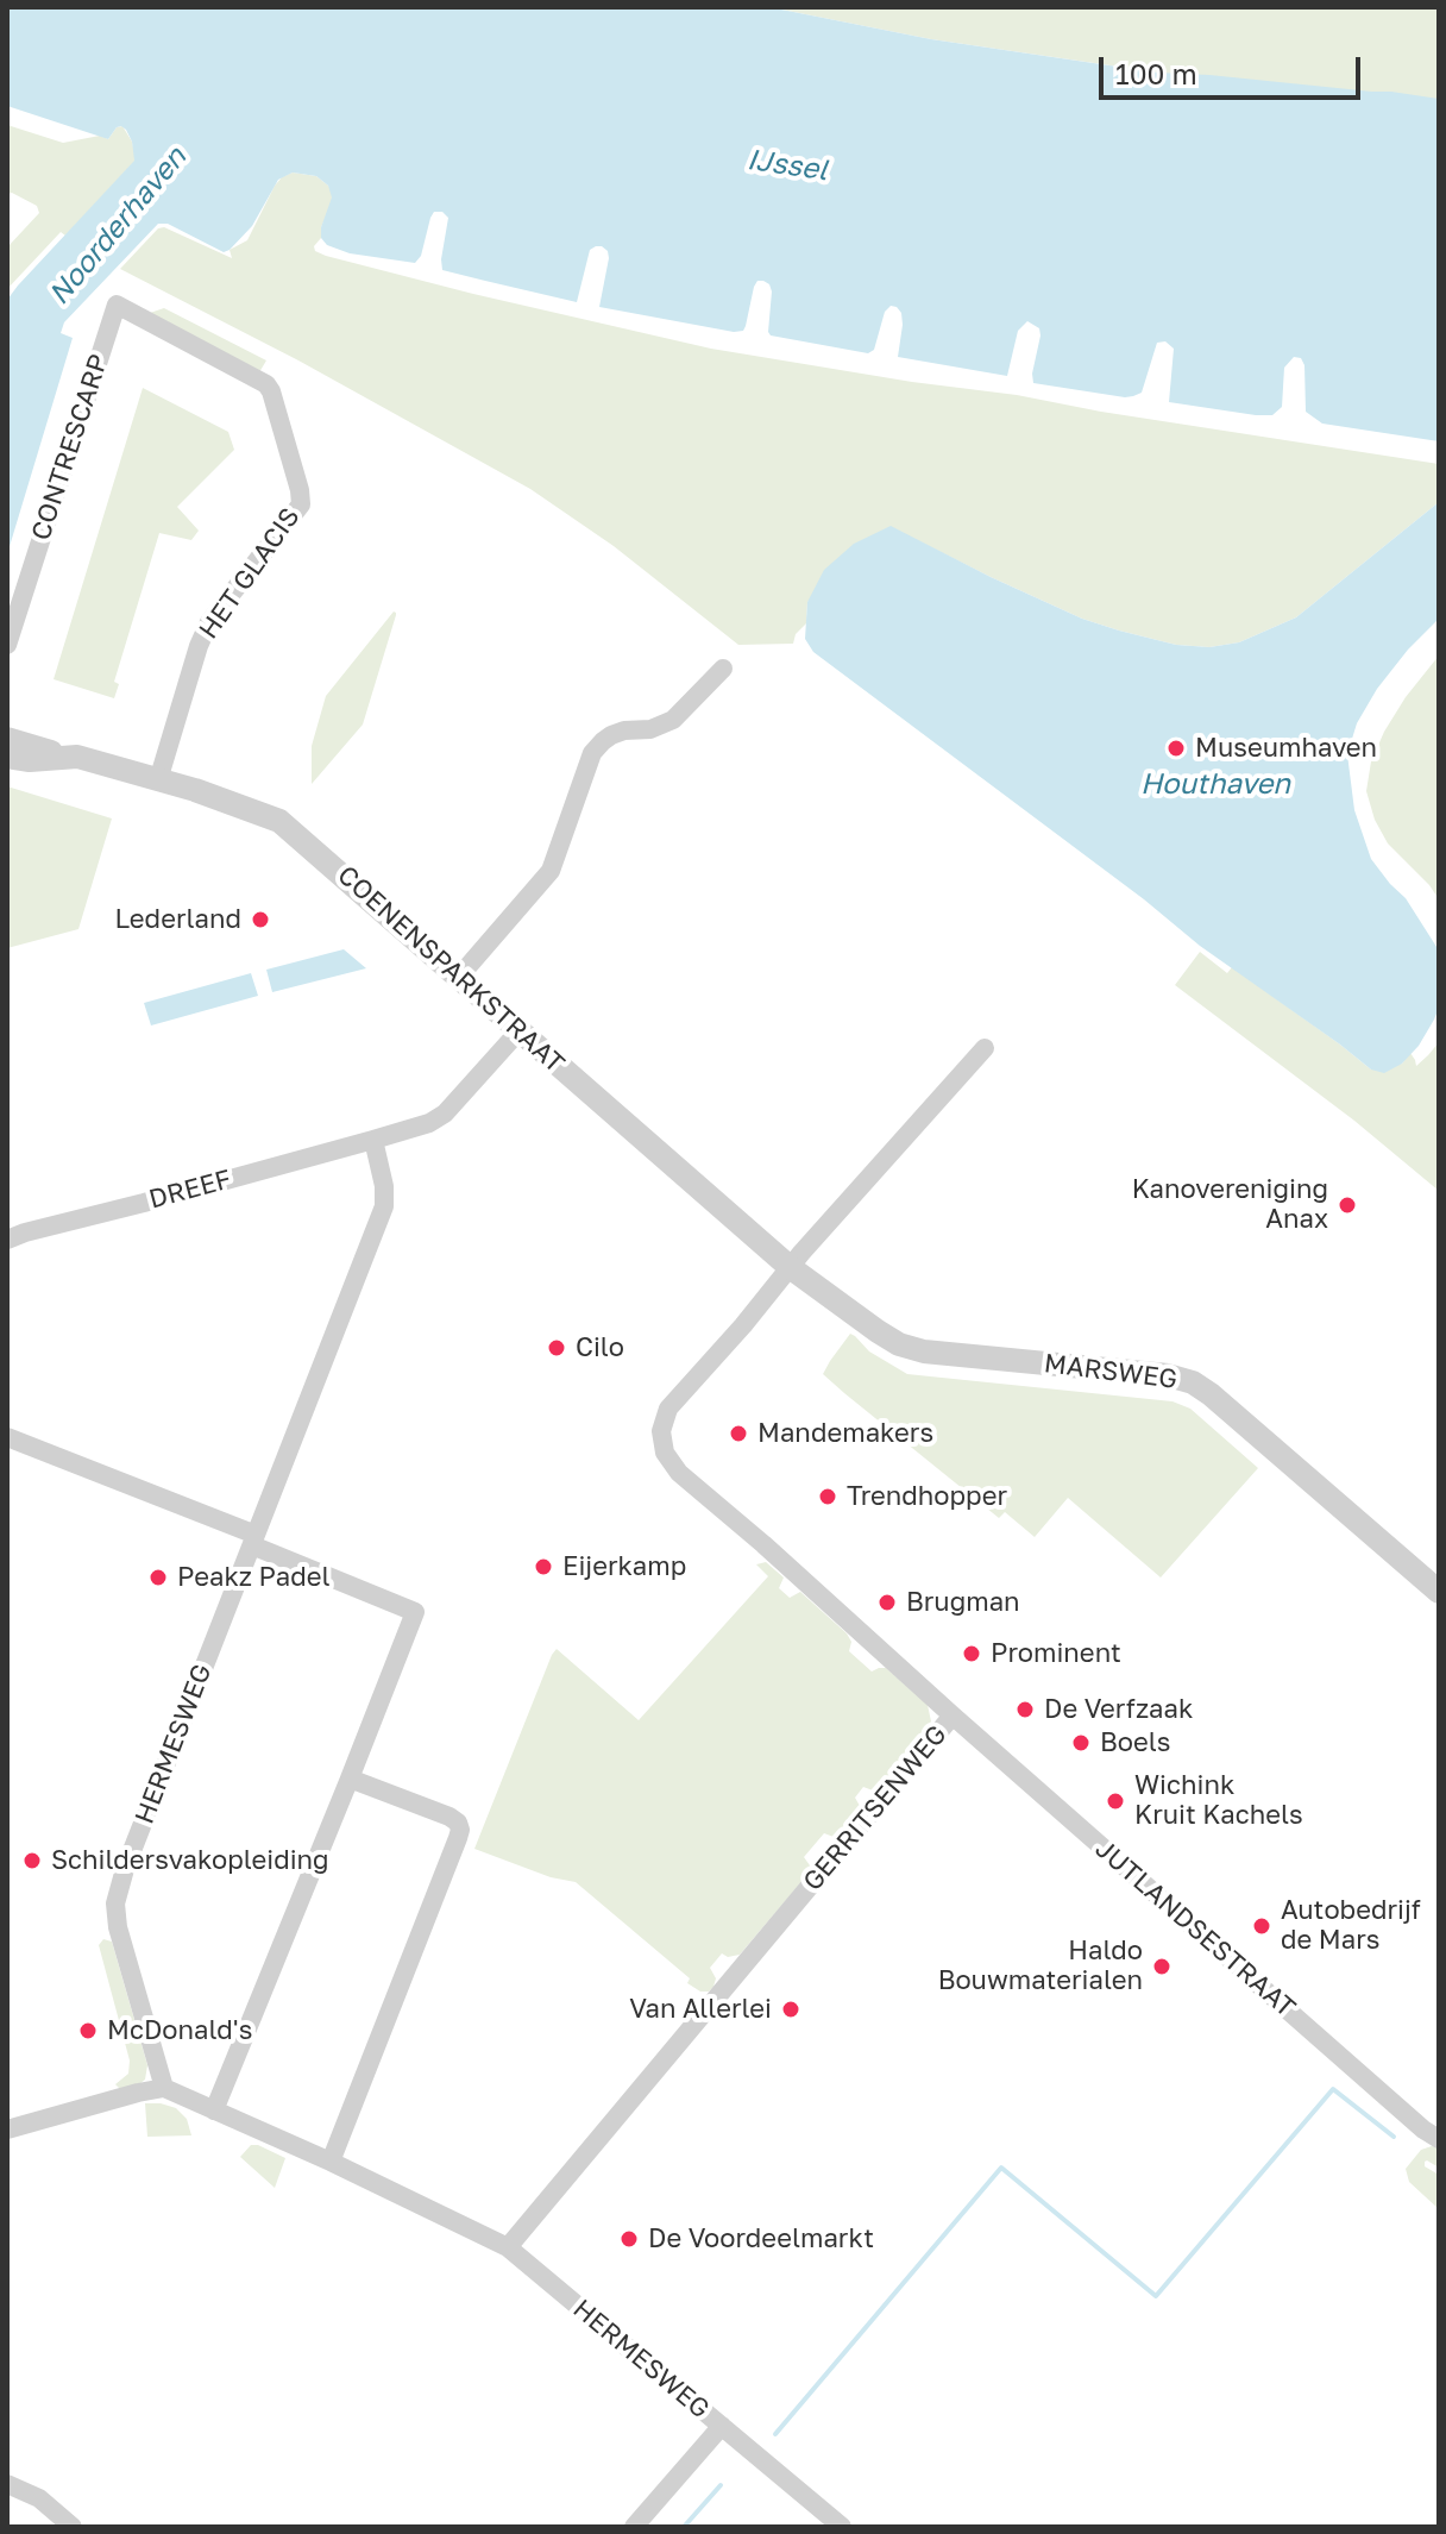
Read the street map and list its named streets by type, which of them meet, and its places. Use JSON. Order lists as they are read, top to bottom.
{
  "streets": {
    "street": [
      "CONTRESCARP",
      "HET GLACIS",
      "COENENSPARKSTRAAT",
      "DREEF",
      "MARSWEG",
      "HERMESWEG",
      "GERRITSENWEG",
      "JUTLANDSESTRAAT"
    ]
  },
  "crossings": [
    ["CONTRESCARP", "HET GLACIS"],
    ["HET GLACIS", "COENENSPARKSTRAAT"],
    ["COENENSPARKSTRAAT", "MARSWEG"],
    ["COENENSPARKSTRAAT", "GERRITSENWEG"],
    ["DREEF", "HERMESWEG"],
    ["MARSWEG", "GERRITSENWEG"],
    ["HERMESWEG", "GERRITSENWEG"],
    ["GERRITSENWEG", "JUTLANDSESTRAAT"]
  ],
  "water": ["IJssel", "Noorderhaven", "Houthaven"],
  "places": [
    "Museumhaven",
    "Lederland",
    "Kanovereniging Anax",
    "Cilo",
    "Mandemakers",
    "Trendhopper",
    "Eijerkamp",
    "Peakz Padel",
    "Brugman",
    "Prominent",
    "De Verfzaak",
    "Boels",
    "Wichink Kruit Kachels",
    "Schildersvakopleiding",
    "Autobedrijf de Mars",
    "Haldo Bouwmaterialen",
    "Van Allerlei",
    "McDonald's",
    "De Voordeelmarkt"
  ],
  "scale_bar": "100 m"
}
